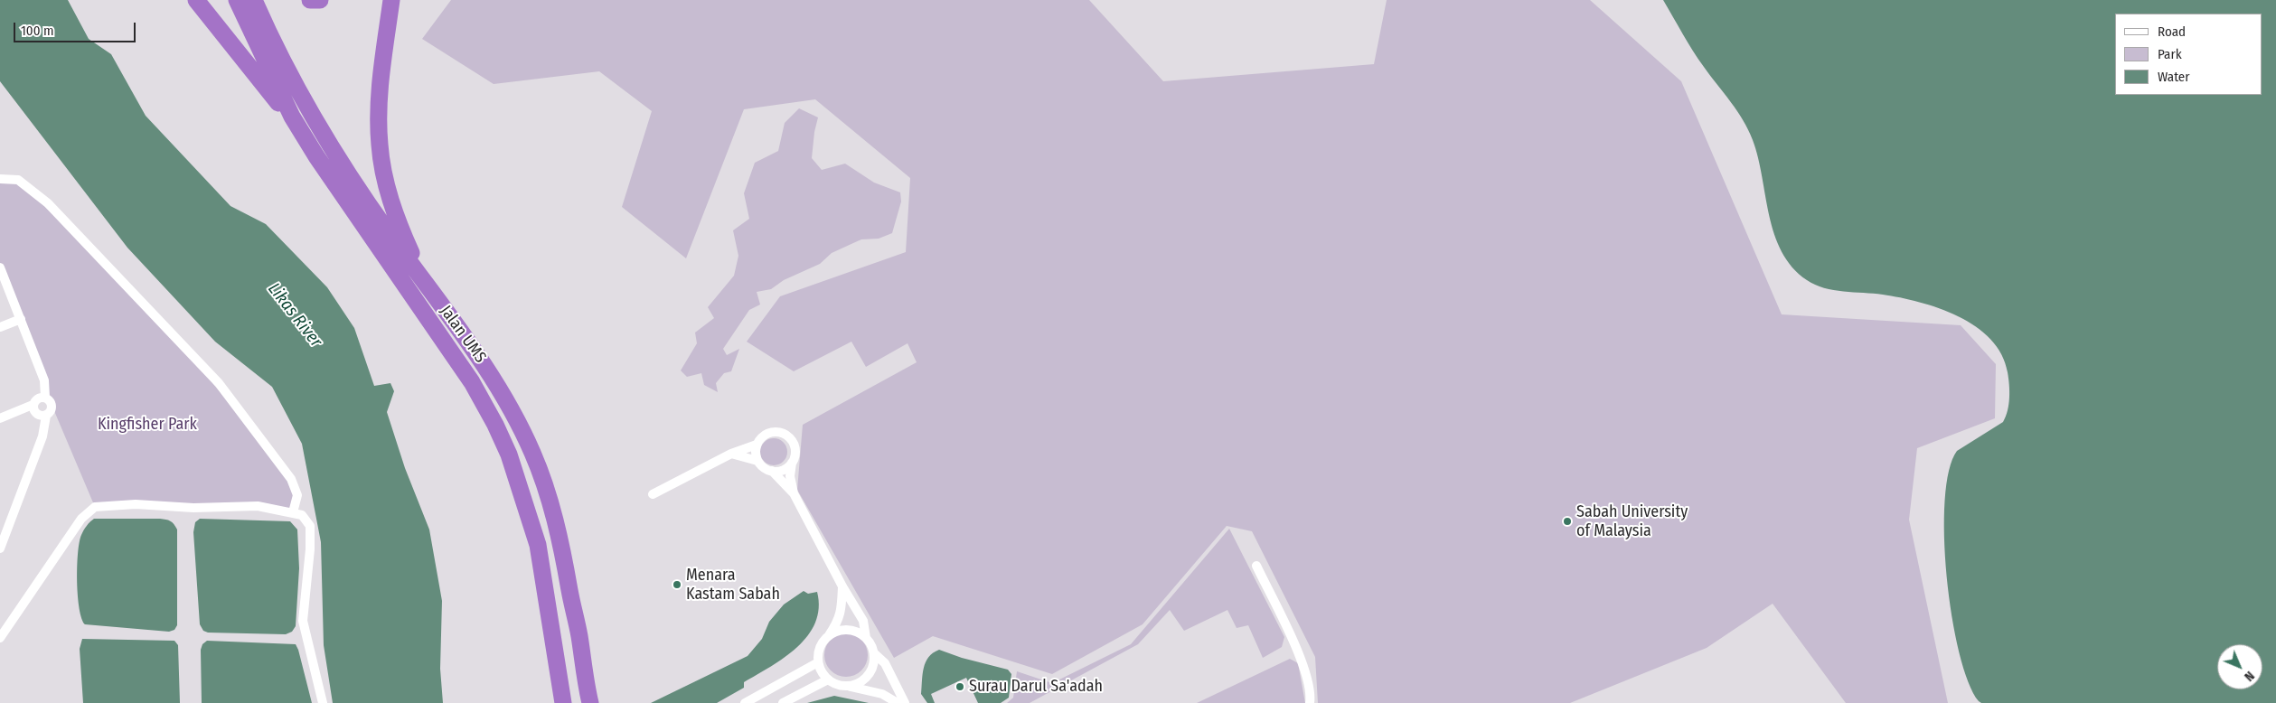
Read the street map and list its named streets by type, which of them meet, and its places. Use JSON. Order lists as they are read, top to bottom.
{
  "streets": {
    "highway": ["Jalan UMS"]
  },
  "water": ["Likas River"],
  "parks": ["Kingfisher Park"],
  "places": ["Sabah University of Malaysia", "Menara Kastam Sabah", "Surau Darul Sa'adah"],
  "legend": ["Road", "Park", "Water"],
  "scale_bar": "100 m",
  "north": "bottom right"
}
